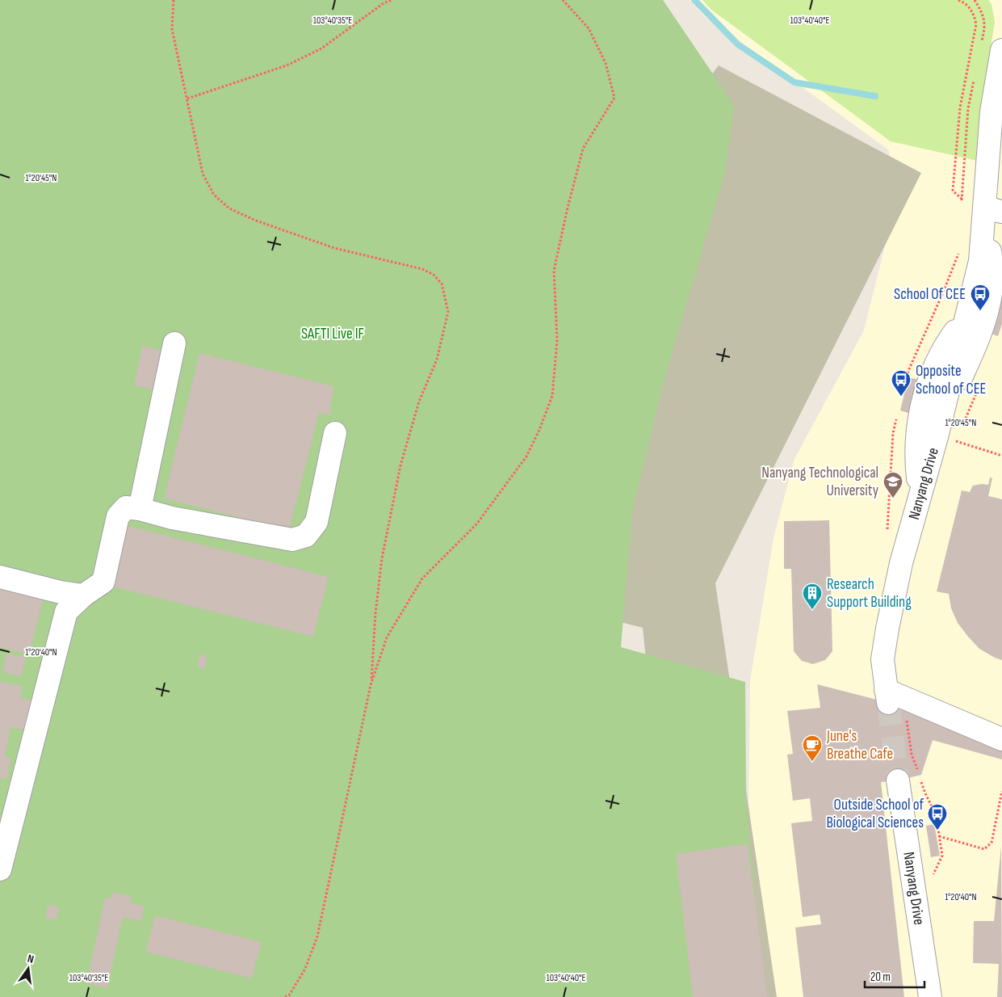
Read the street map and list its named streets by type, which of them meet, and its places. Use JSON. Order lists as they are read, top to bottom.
{
  "streets": {
    "street": ["Nanyang Drive"]
  },
  "parks": ["SAFTI Live IF"],
  "places": {
    "bus stop": ["School Of CEE", "Opposite School of CEE", "Outside School of Biological Sciences"],
    "school or university": ["Nanyang Technological University"],
    "building": ["Research Support Building"],
    "cafe": ["June's Breathe Cafe"]
  },
  "scale_bar": "20 m",
  "north": "top",
  "coordinates": [
    "103°40'35\"E",
    "103°40'40\"E",
    "1°20'45\"N",
    "1°20'40\"N"
  ]
}
